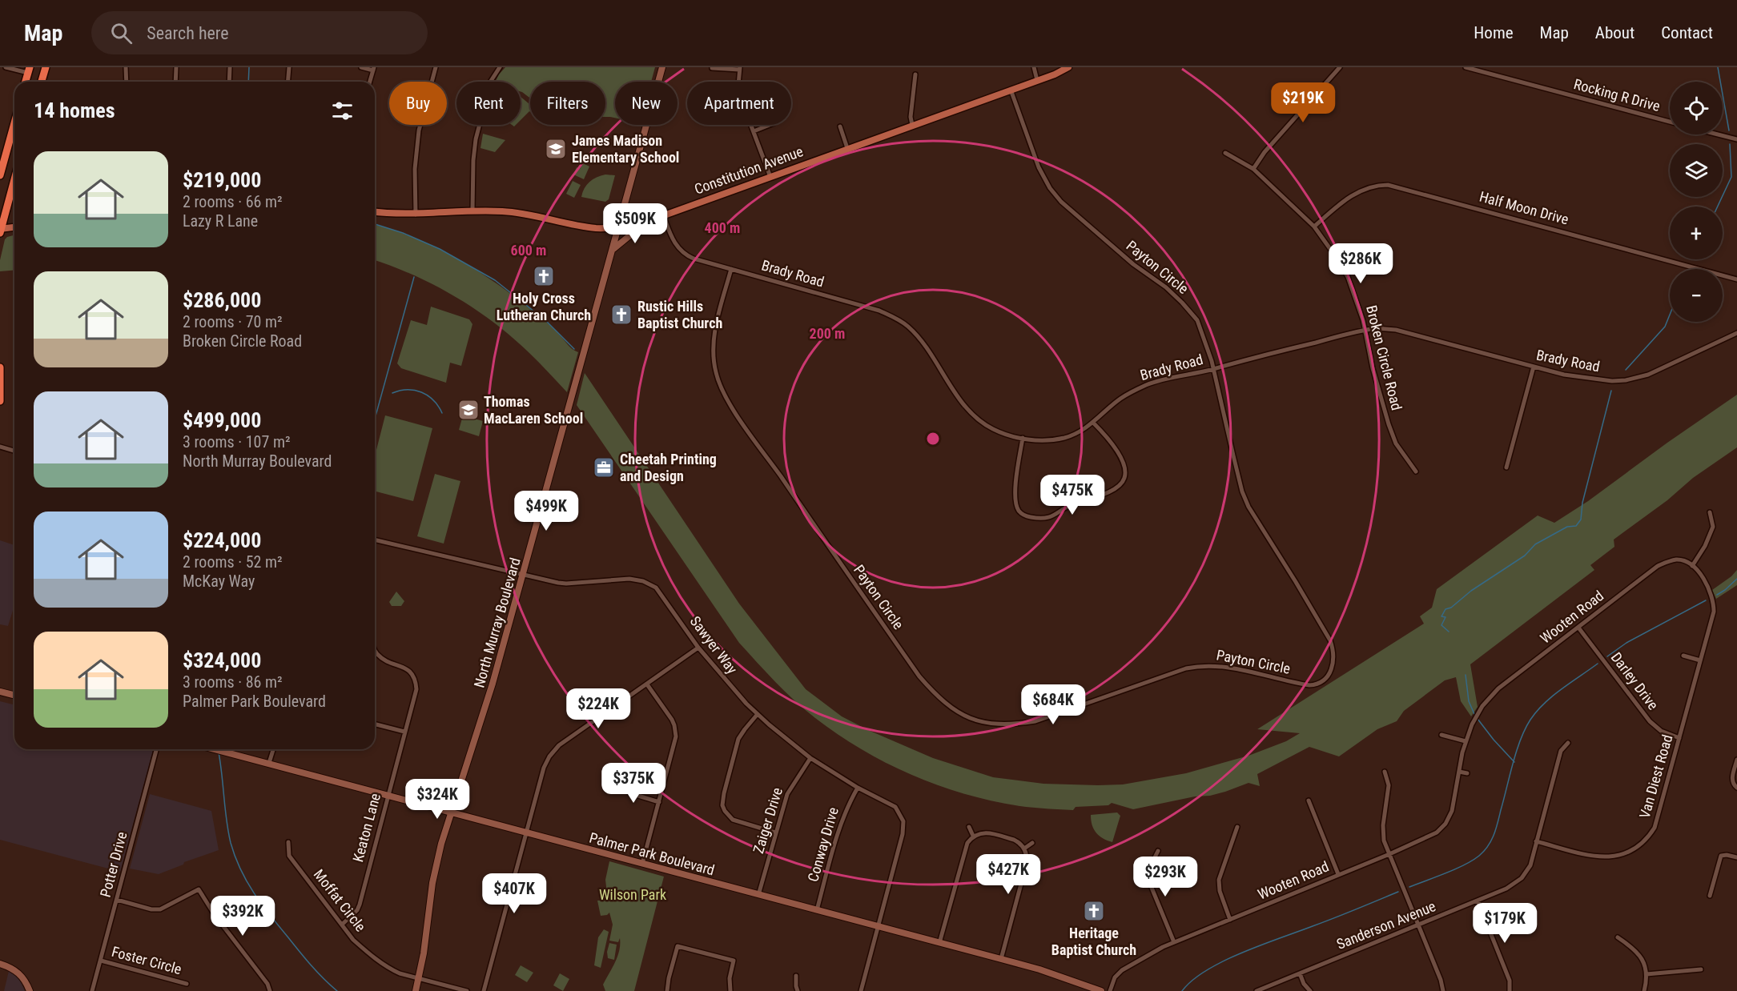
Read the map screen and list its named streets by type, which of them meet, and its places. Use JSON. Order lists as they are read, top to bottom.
{
  "streets": {
    "main road": ["Constitution Avenue", "North Murray Boulevard", "Palmer Park Boulevard"],
    "street": [
      "Rocking R Drive",
      "Half Moon Drive",
      "Payton Circle",
      "Brady Road",
      "Broken Circle Road",
      "Wooten Road",
      "Sawyer Way",
      "Darley Drive",
      "Van Diest Road",
      "Zaiger Drive",
      "Keaton Lane",
      "Conway Drive",
      "Potter Drive",
      "Moffat Circle",
      "Sanderson Avenue",
      "Foster Circle"
    ]
  },
  "crossings": [
    ["Constitution Avenue", "Payton Circle"],
    ["Constitution Avenue", "Brady Road"],
    ["Constitution Avenue", "North Murray Boulevard"],
    ["Half Moon Drive", "Broken Circle Road"],
    ["Payton Circle", "Brady Road"],
    ["Brady Road", "Broken Circle Road"],
    ["Wooten Road", "Darley Drive"],
    ["Wooten Road", "Van Diest Road"],
    ["North Murray Boulevard", "Sawyer Way"],
    ["North Murray Boulevard", "Palmer Park Boulevard"],
    ["North Murray Boulevard", "Moffat Circle"],
    ["Sawyer Way", "Zaiger Drive"],
    ["Sawyer Way", "Conway Drive"],
    ["Sawyer Way", "Palmer Park Boulevard"],
    ["Darley Drive", "Van Diest Road"],
    ["Van Diest Road", "Sanderson Avenue"],
    ["Zaiger Drive", "Palmer Park Boulevard"],
    ["Keaton Lane", "Palmer Park Boulevard"],
    ["Keaton Lane", "Moffat Circle"],
    ["Conway Drive", "Palmer Park Boulevard"],
    ["Potter Drive", "Foster Circle"]
  ],
  "parks": ["Wilson Park"],
  "places": {
    "school or university": ["James Madison Elementary School", "Thomas MacLaren School"],
    "church": ["Holy Cross Lutheran Church", "Rustic Hills Baptist Church", "Heritage Baptist Church"],
    "office": ["Cheetah Printing and Design"]
  },
  "page": {
    "header": "Map",
    "search": "Search here",
    "nav": [
      "Home",
      "Map",
      "About",
      "Contact"
    ],
    "map_buttons": ["+", "−"],
    "chip": [
      "Buy",
      "Rent",
      "Filters",
      "New",
      "Apartment"
    ],
    "heading": "14 homes",
    "price": [
      "$219K",
      "$509K",
      "$286K",
      "$475K",
      "$499K",
      "$684K",
      "$224K",
      "$375K",
      "$324K",
      "$427K",
      "$293K",
      "$407K",
      "$392K",
      "$179K"
    ],
    "list": [
      {
        "name": "$219,000",
        "note": "2 rooms · 66 m² · Lazy R Lane"
      },
      {
        "name": "$286,000",
        "note": "2 rooms · 70 m² · Broken Circle Road"
      },
      {
        "name": "$499,000",
        "note": "3 rooms · 107 m² · North Murray Boulevard"
      },
      {
        "name": "$224,000",
        "note": "2 rooms · 52 m² · McKay Way"
      },
      {
        "name": "$324,000",
        "note": "3 rooms · 86 m² · Palmer Park Boulevard"
      }
    ]
  },
  "rings": ["400 m", "600 m", "200 m"]
}
